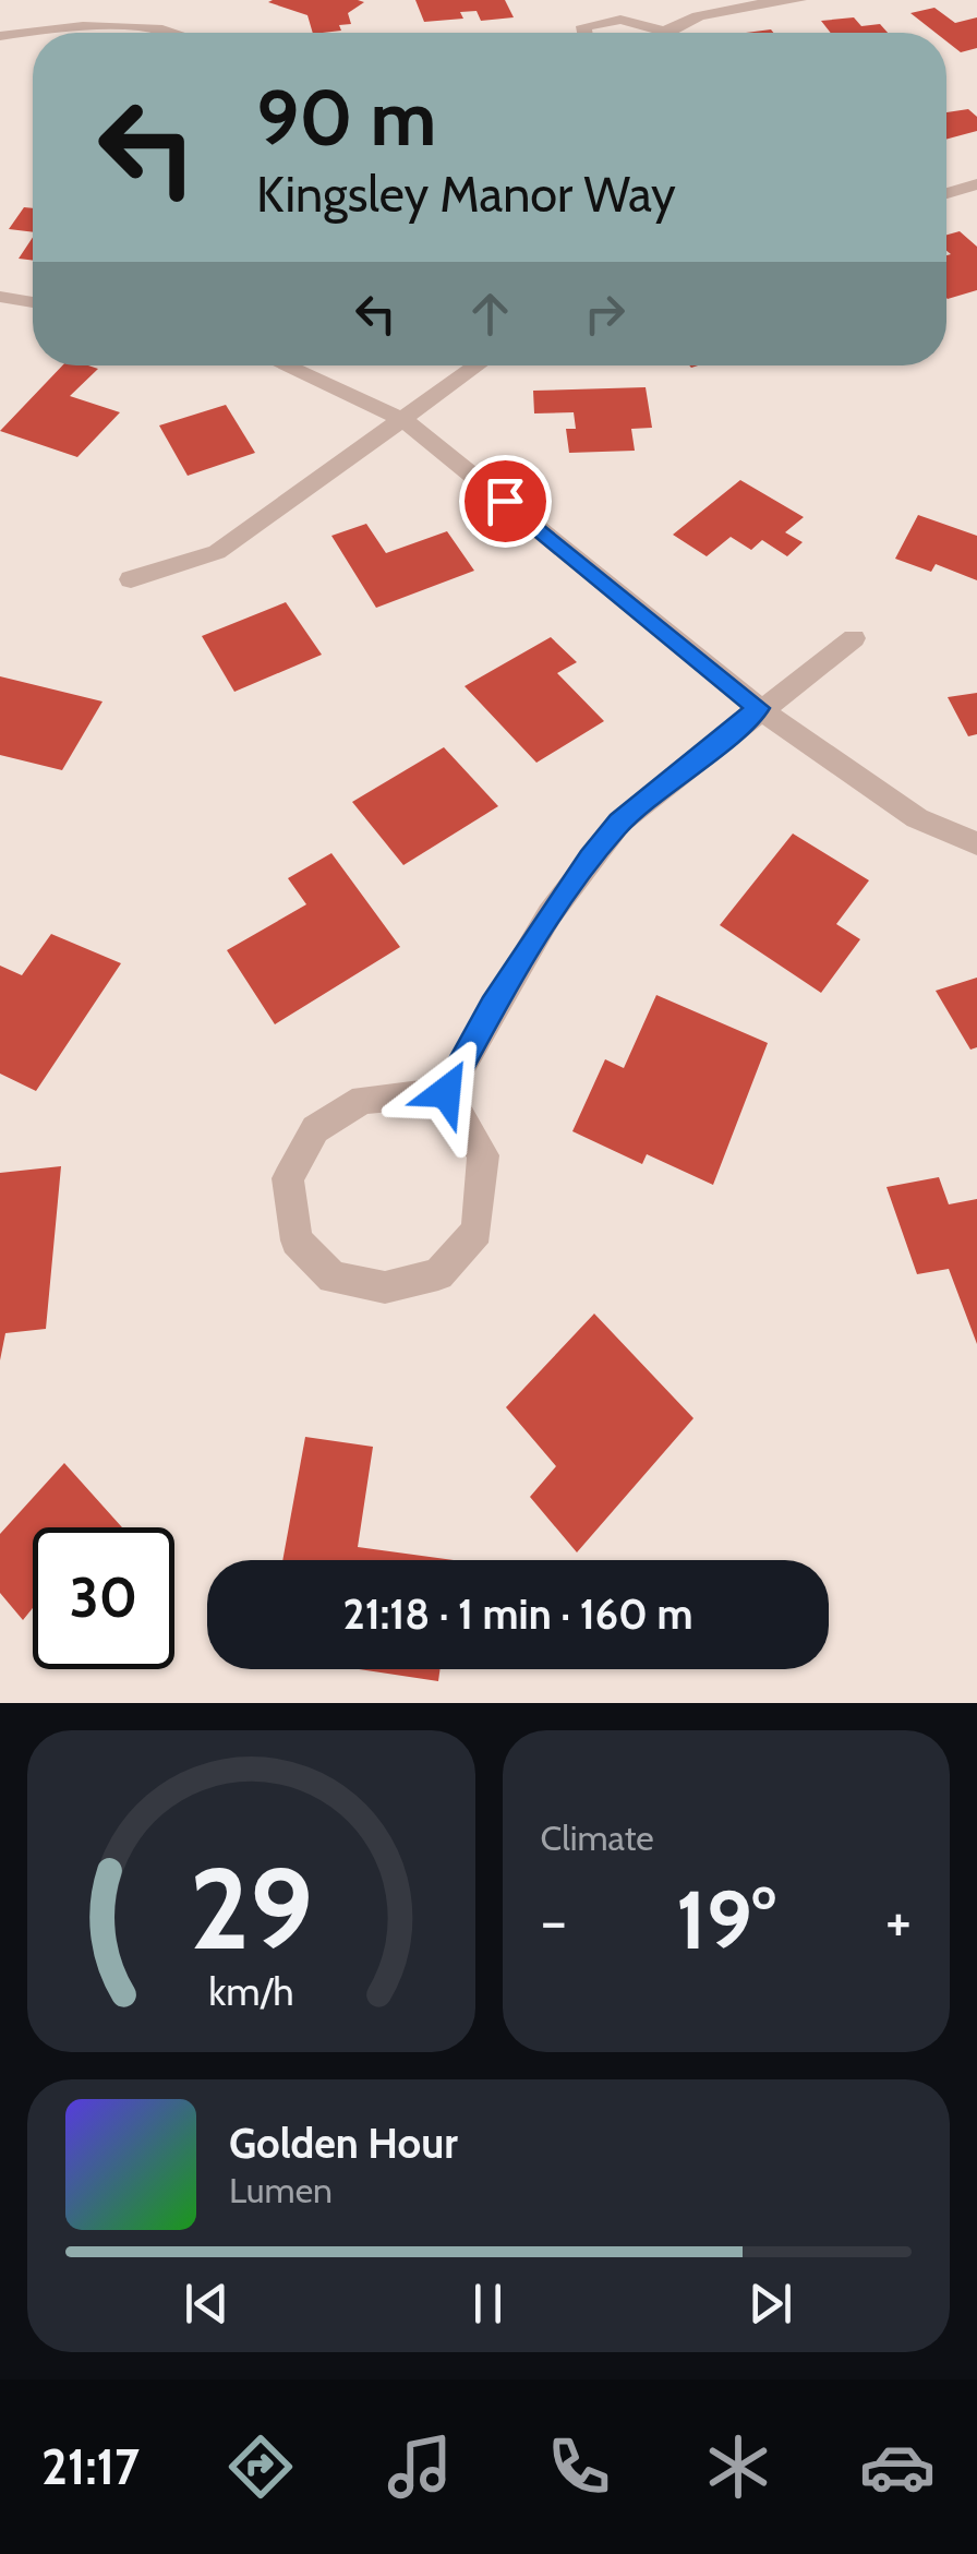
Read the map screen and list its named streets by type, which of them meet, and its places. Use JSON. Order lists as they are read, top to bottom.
{
  "page": {
    "turn": ["90 m", "Kingsley Manor Way"],
    "limit": "30",
    "trip": "21:18 · 1 min · 160 m",
    "tile": "Climate",
    "heat": ["−", "19°", "+"],
    "song": ["Golden Hour", "Lumen"],
    "tabs": "21:17",
    "gauge": ["29", "km/h"]
  }
}
